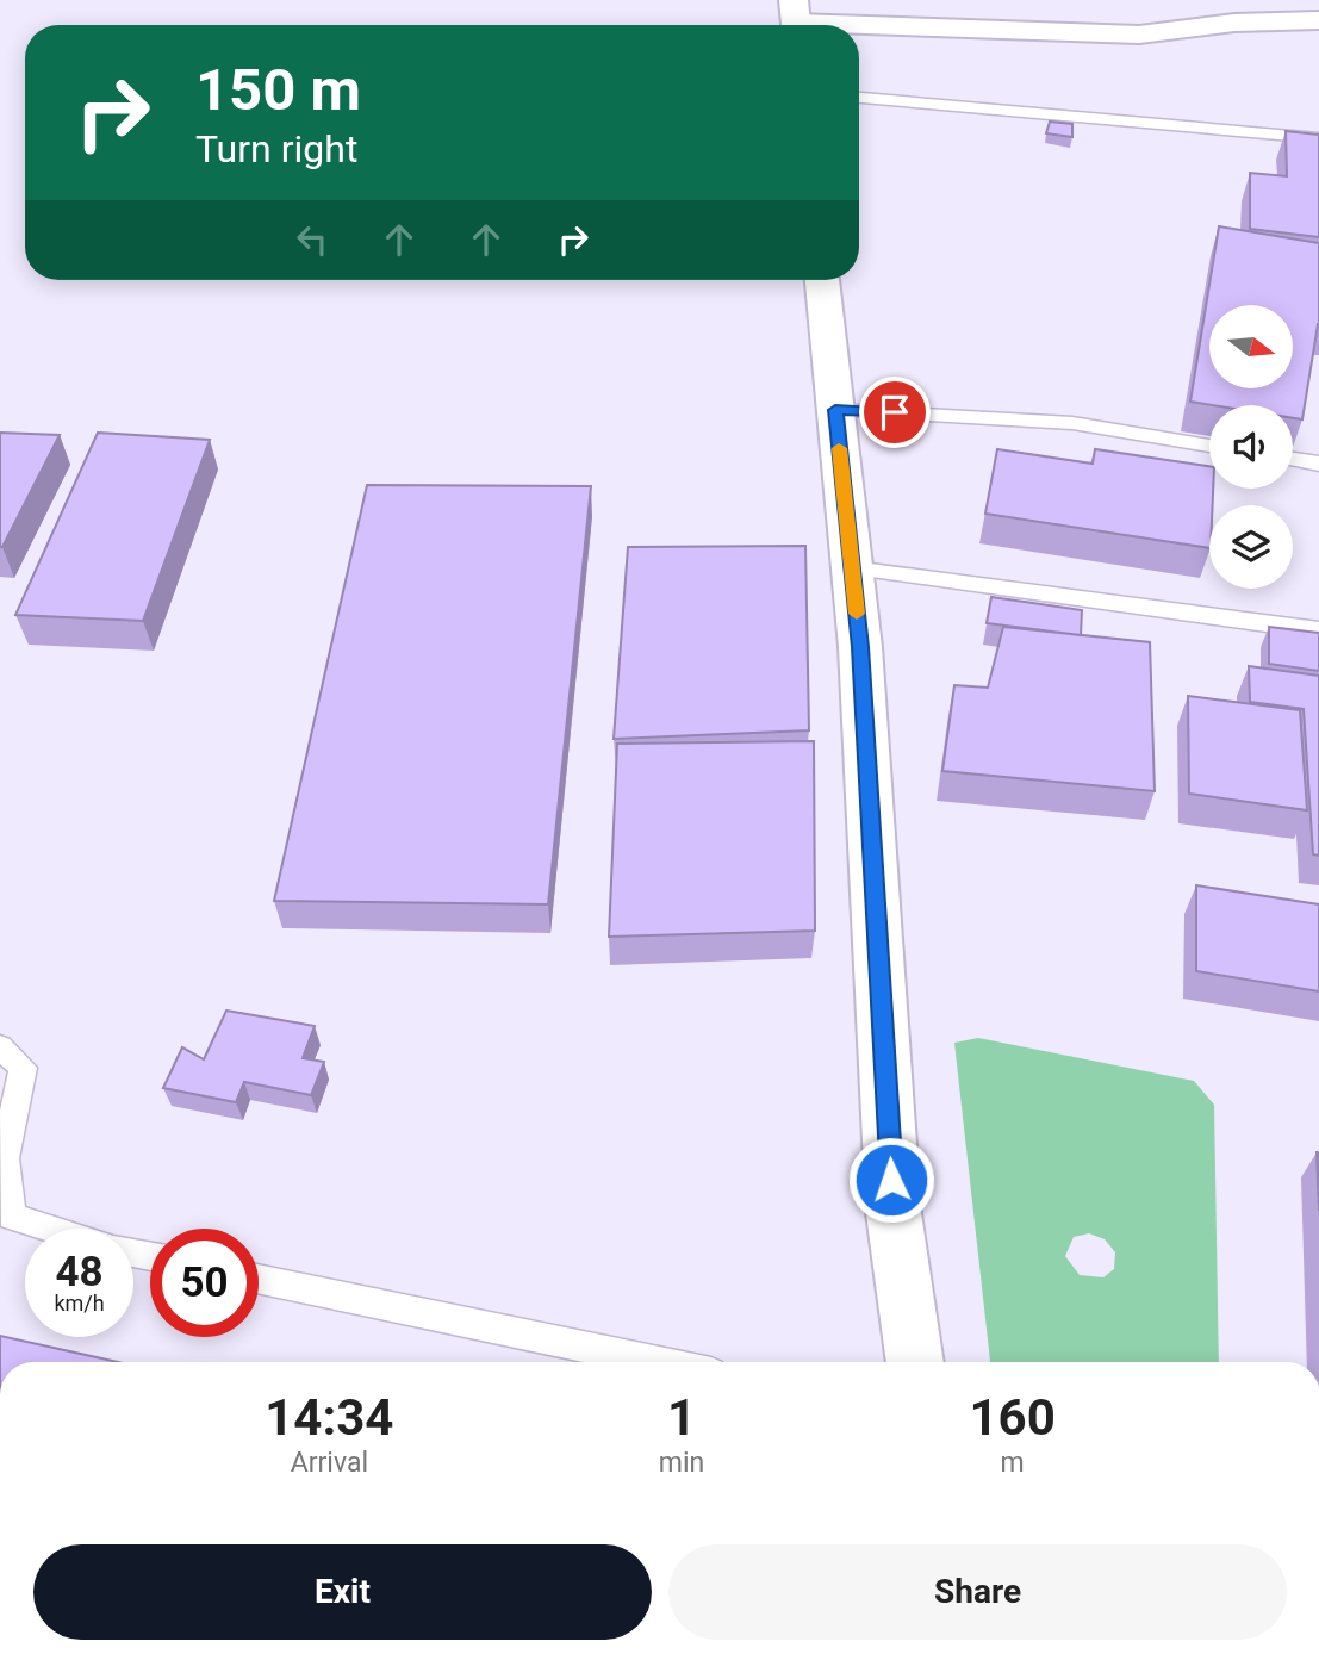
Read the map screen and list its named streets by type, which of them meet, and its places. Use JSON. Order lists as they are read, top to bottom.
{
  "north": "right",
  "page": {
    "turn": ["150 m", "Turn right"],
    "speed": "48 km/h",
    "limit": "50",
    "eta": [
      "14:34",
      "Arrival",
      "1",
      "min",
      "160",
      "m"
    ],
    "buttons": ["Exit", "Share"]
  }
}
